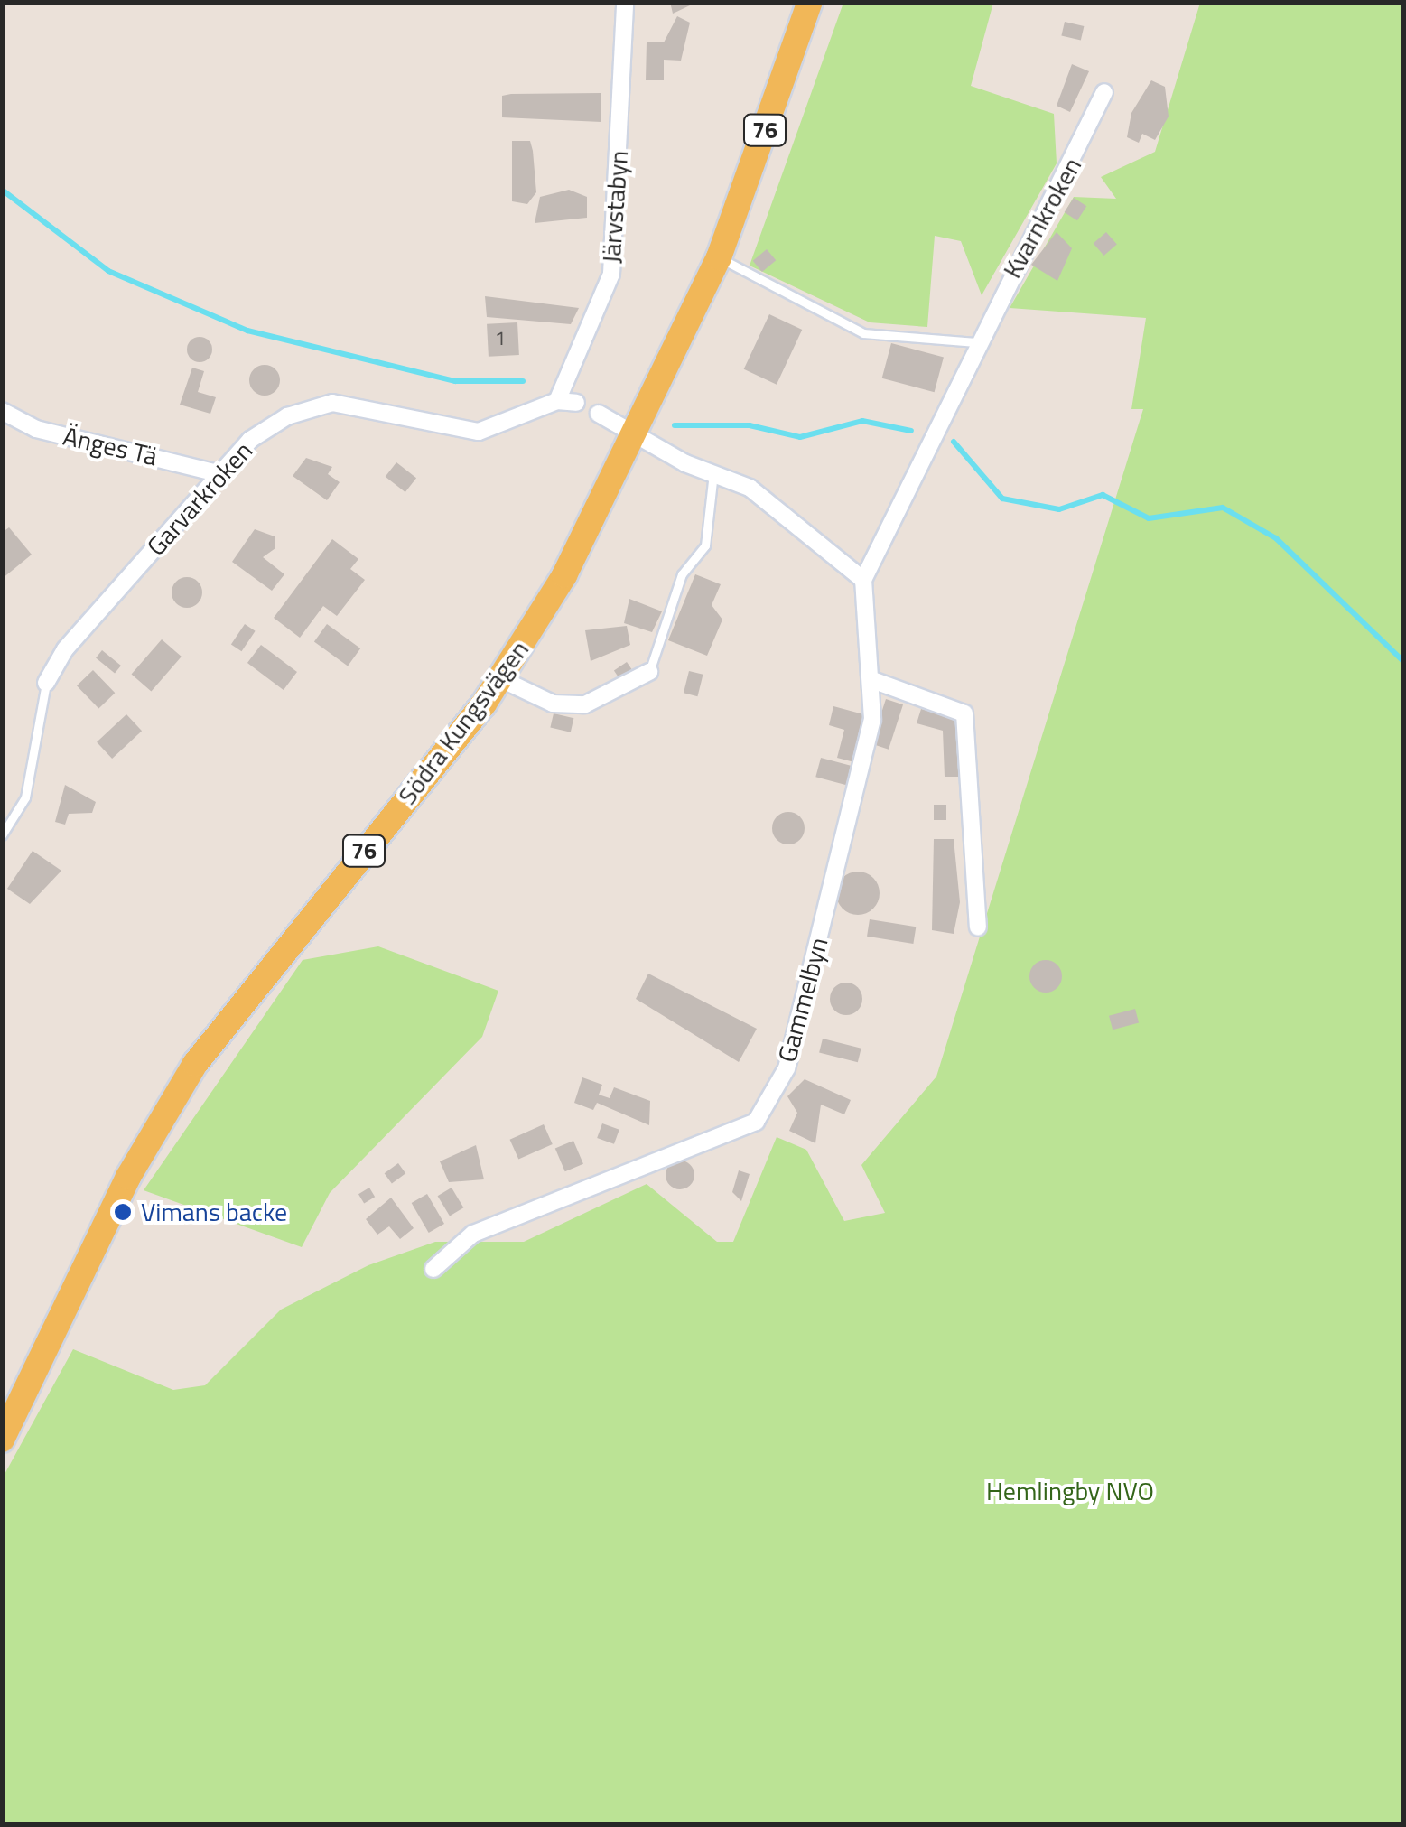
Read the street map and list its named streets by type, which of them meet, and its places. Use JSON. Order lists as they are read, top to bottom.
{
  "streets": {
    "main road": ["76", "Södra Kungsvägen"],
    "street": [
      "Järvstabyn",
      "Kvarnkroken",
      "Änges Tä",
      "Garvarkroken",
      "Gammelbyn"
    ]
  },
  "crossings": [
    ["Järvstabyn", "Garvarkroken"],
    ["Kvarnkroken", "Gammelbyn"],
    ["Änges Tä", "Garvarkroken"]
  ],
  "parks": ["Hemlingby NVO"],
  "places": ["Vimans backe"],
  "house_numbers": ["1"]
}
